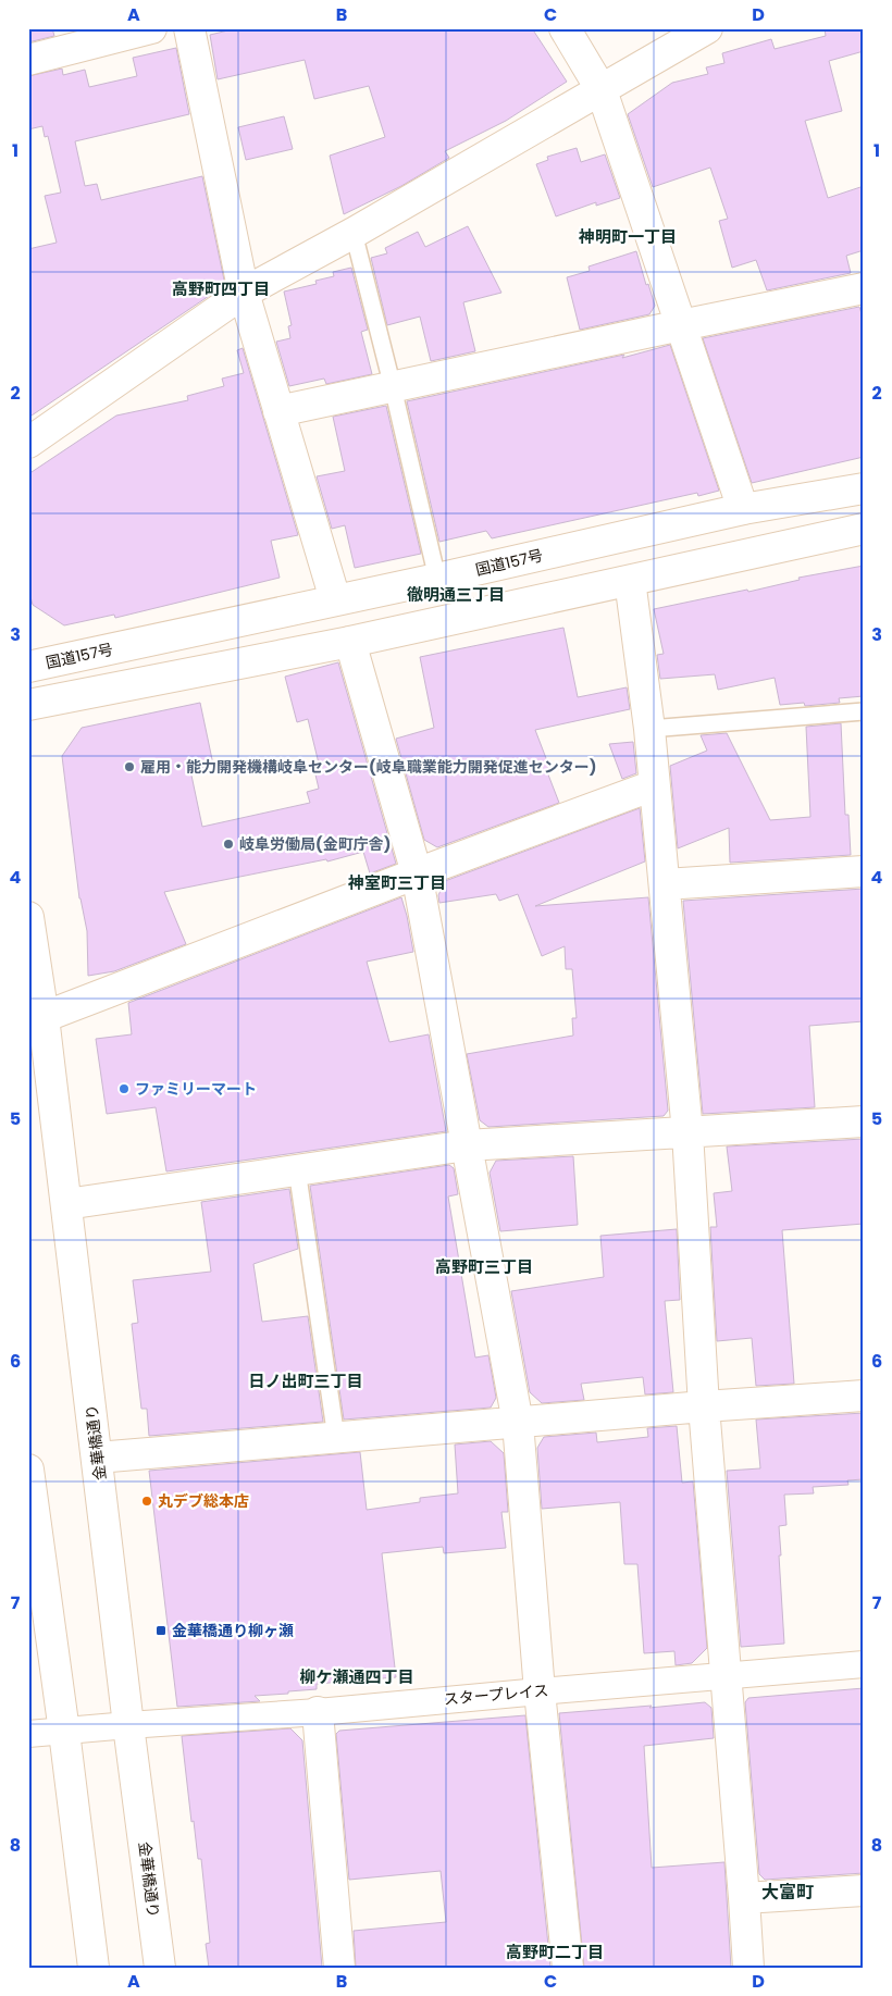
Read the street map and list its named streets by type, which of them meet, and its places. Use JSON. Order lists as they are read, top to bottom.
{
  "streets": {
    "main road": ["国道157号", "金華橋通り"],
    "street": ["スタープレイス"]
  },
  "crossings": [
    ["金華橋通り", "スタープレイス"]
  ],
  "districts": [
    "神明町一丁目",
    "高野町四丁目",
    "徹明通三丁目",
    "神室町三丁目",
    "高野町三丁目",
    "日ノ出町三丁目",
    "柳ケ瀬通四丁目",
    "大富町",
    "高野町二丁目"
  ],
  "places": {
    "other": [
      "雇用・能力開発機構岐阜センター(岐阜職業能力開発促進センター)",
      "岐阜労働局(金町庁舎)",
      "ファミリーマート",
      "丸デブ総本店"
    ],
    "transit": ["金華橋通り柳ヶ瀬"]
  },
  "grid": {
    "columns": [
      "A",
      "B",
      "C",
      "D"
    ],
    "rows": [
      "1",
      "2",
      "3",
      "4",
      "5",
      "6",
      "7",
      "8"
    ]
  }
}
